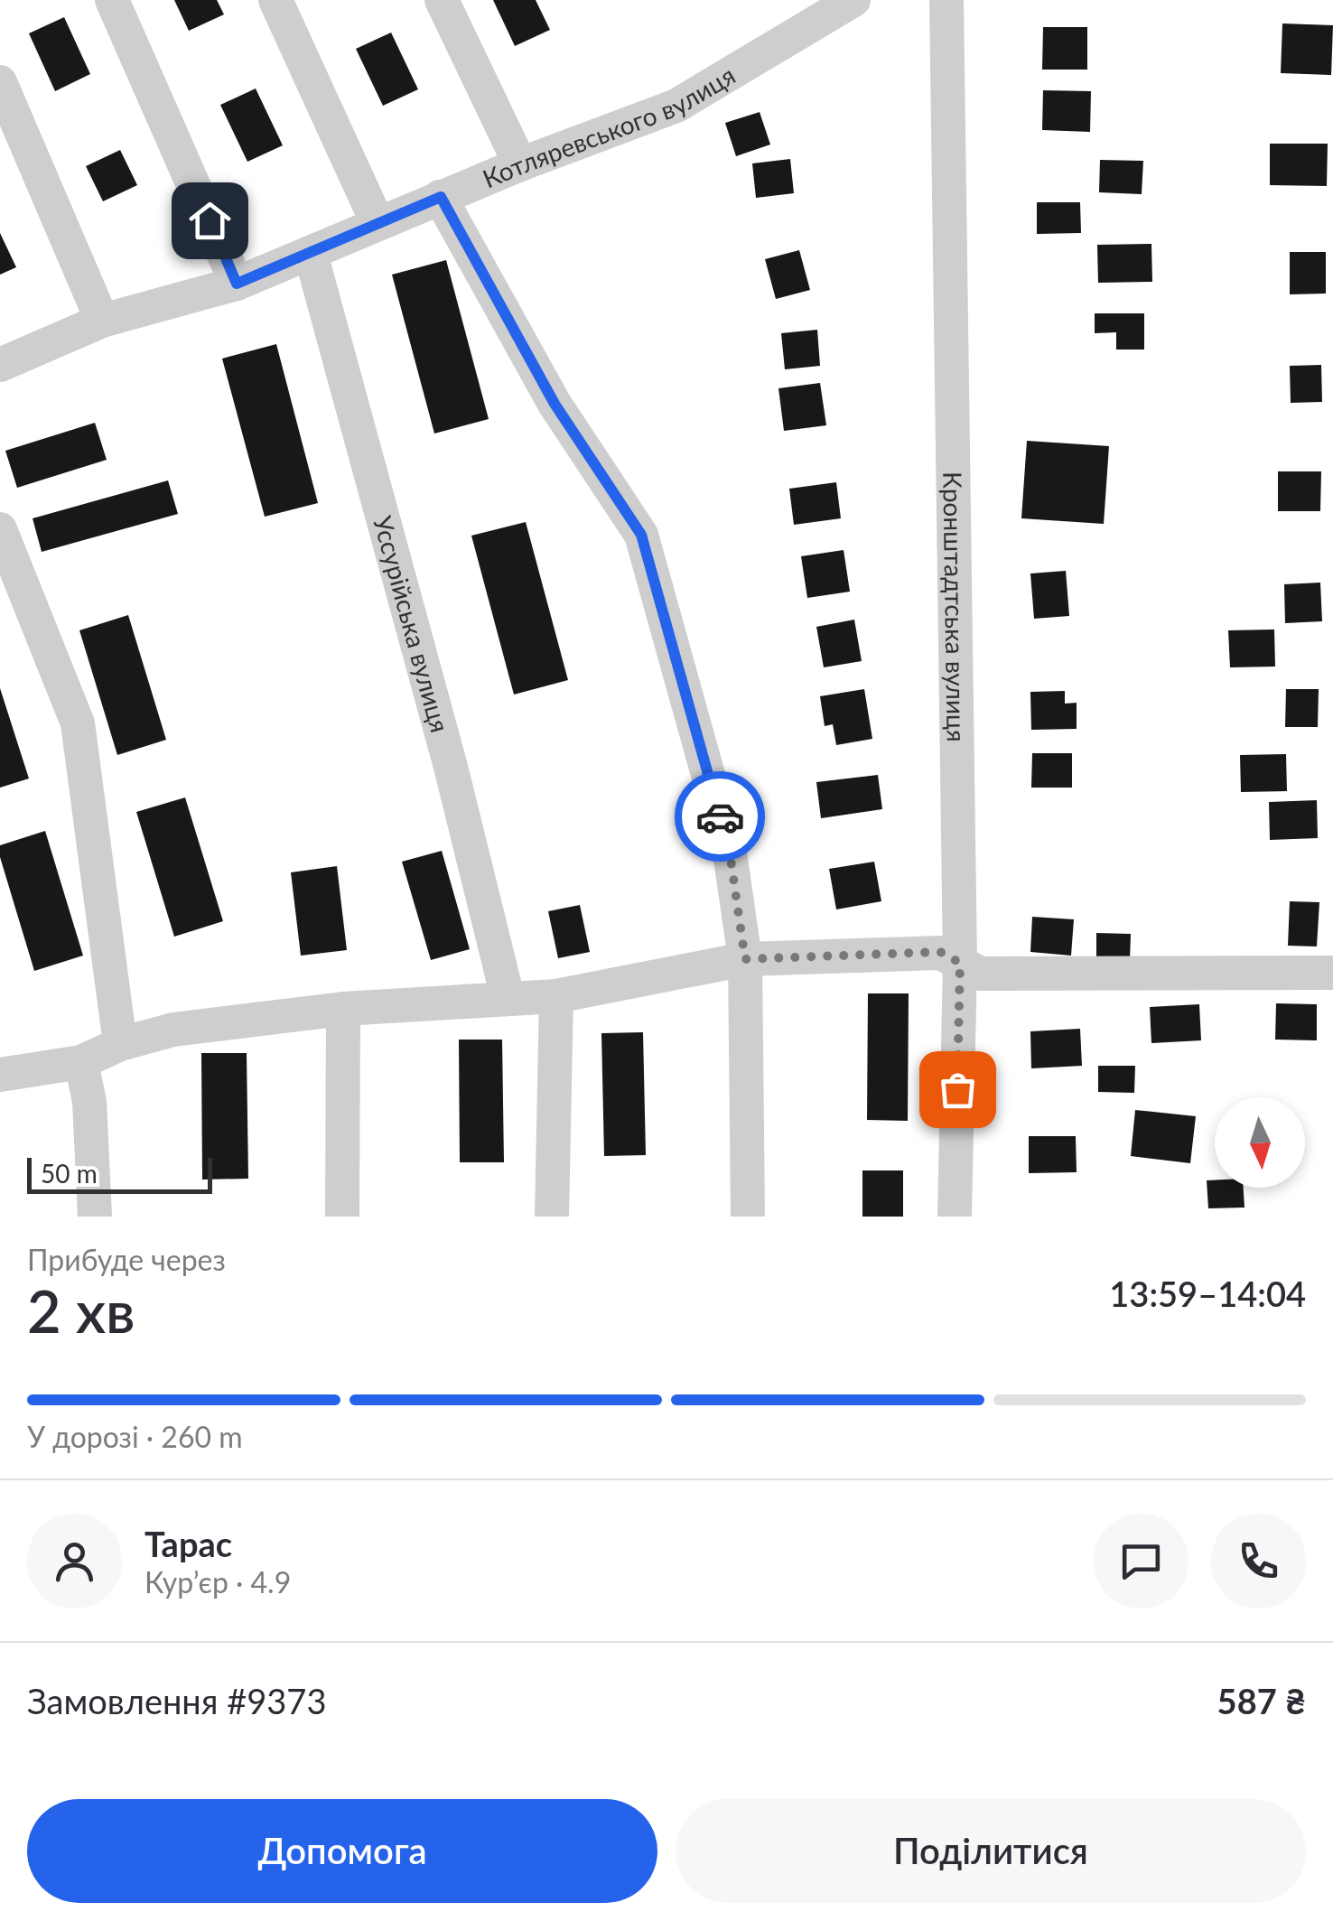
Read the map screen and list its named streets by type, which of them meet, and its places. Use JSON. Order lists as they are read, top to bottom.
{
  "streets": {
    "street": ["Котляревського вулиця", "Кронштадтська вулиця", "Уссурійська вулиця"]
  },
  "crossings": [
    ["Котляревського вулиця", "Уссурійська вулиця"]
  ],
  "scale_bar": "50 m",
  "north": "bottom",
  "page": {
    "scale": "50 m",
    "heading": ["2 хв", "Прибуде через", "13:59–14:04"],
    "panel": [
      "Тарас",
      "Кур’єр · 4.9",
      "Замовлення #9373",
      "587 ₴"
    ],
    "bar": "У дорозі · 260 m",
    "buttons": ["Допомога", "Поділитися"]
  }
}
